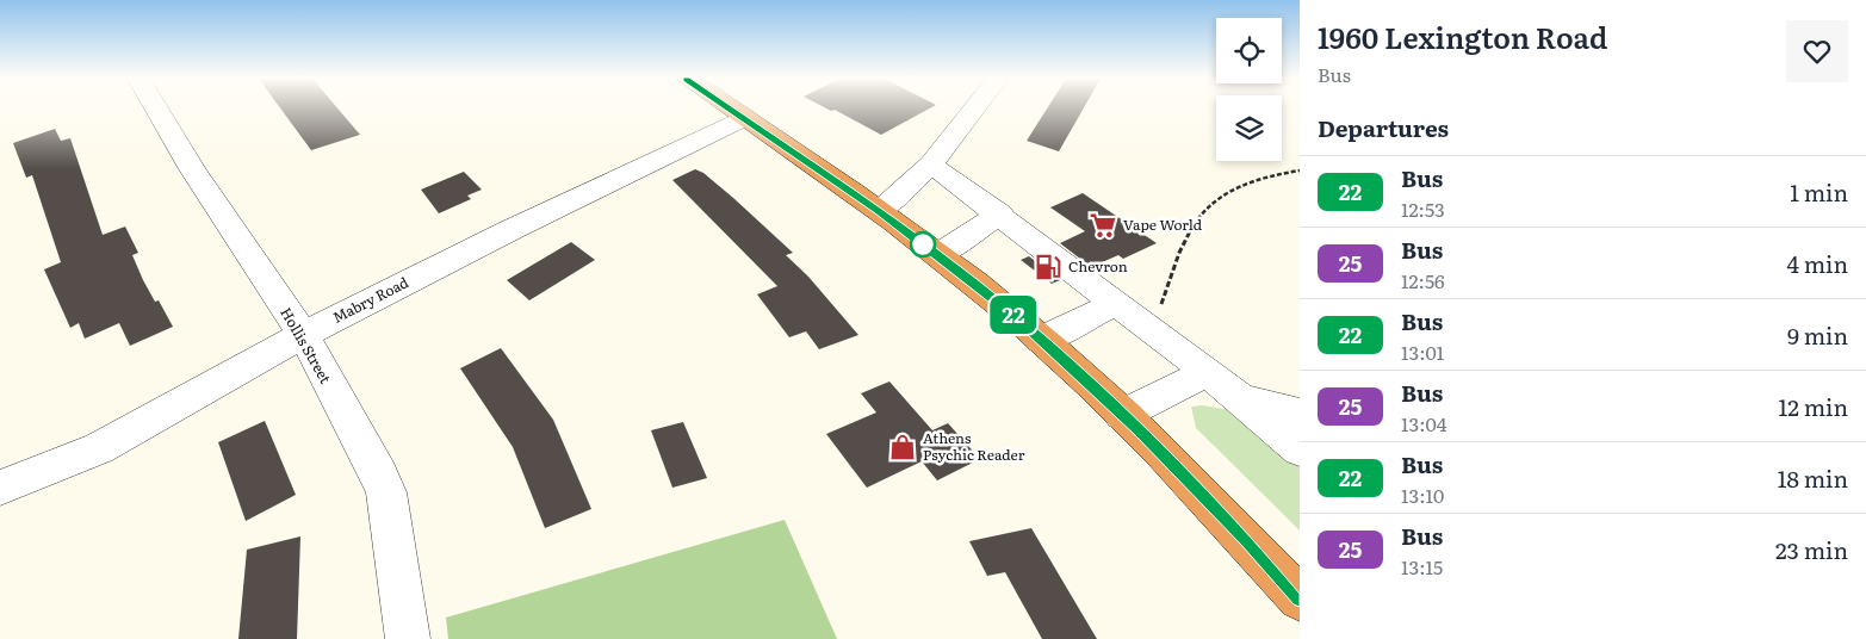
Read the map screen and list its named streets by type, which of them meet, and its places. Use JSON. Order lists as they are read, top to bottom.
{
  "streets": {
    "street": ["Mabry Road", "Hollis Street"]
  },
  "crossings": [
    ["Mabry Road", "Hollis Street"]
  ],
  "places": {
    "supermarket": ["Vape World"],
    "fuel station": ["Chevron"],
    "shop": ["Athens Psychic Reader"]
  },
  "lines": ["bus line 22"],
  "page": {
    "on_map": "22",
    "heading": [
      ["1960 Lexington Road", "Bus"],
      "Departures"
    ],
    "list": [
      {
        "mark": "22",
        "name": "Bus",
        "note": "12:53",
        "value": "1 min"
      },
      {
        "mark": "25",
        "name": "Bus",
        "note": "12:56",
        "value": "4 min"
      },
      {
        "mark": "22",
        "name": "Bus",
        "note": "13:01",
        "value": "9 min"
      },
      {
        "mark": "25",
        "name": "Bus",
        "note": "13:04",
        "value": "12 min"
      },
      {
        "mark": "22",
        "name": "Bus",
        "note": "13:10",
        "value": "18 min"
      },
      {
        "mark": "25",
        "name": "Bus",
        "note": "13:15",
        "value": "23 min"
      }
    ]
  }
}
